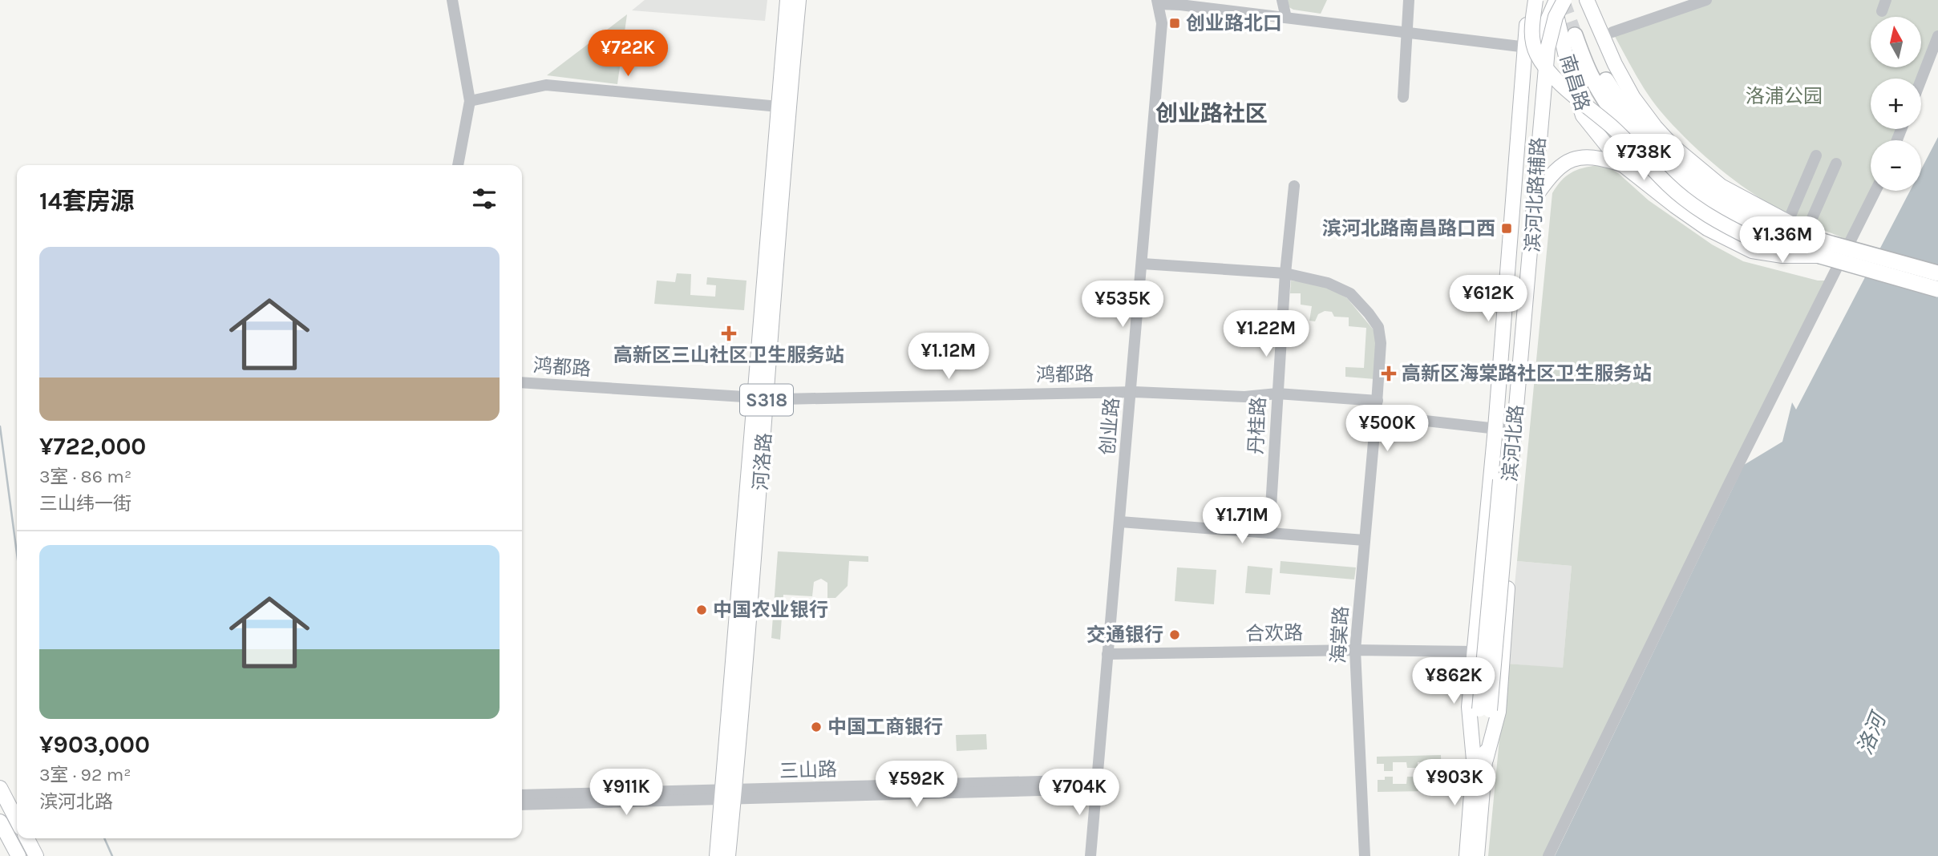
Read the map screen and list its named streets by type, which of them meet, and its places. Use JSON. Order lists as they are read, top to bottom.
{
  "streets": {
    "main road": [
      "南昌路",
      "滨河北路辅路",
      "S318",
      "滨河北路",
      "河洛路"
    ],
    "street": [
      "鸿都路",
      "丹桂路",
      "创业路",
      "合欢路",
      "海棠路",
      "三山路"
    ]
  },
  "crossings": [
    ["南昌路", "滨河北路辅路"],
    ["南昌路", "滨河北路"],
    ["滨河北路辅路", "滨河北路"],
    ["滨河北路辅路", "合欢路"],
    ["鸿都路", "丹桂路"],
    ["鸿都路", "创业路"],
    ["鸿都路", "河洛路"],
    ["鸿都路", "海棠路"],
    ["丹桂路", "海棠路"],
    ["创业路", "合欢路"],
    ["创业路", "海棠路"],
    ["创业路", "三山路"],
    ["河洛路", "三山路"],
    ["合欢路", "海棠路"]
  ],
  "districts": ["创业路社区"],
  "water": ["洛河"],
  "parks": ["洛浦公园"],
  "places": {
    "transit": ["创业路北口", "滨河北路南昌路口西"],
    "health": ["高新区三山社区卫生服务站", "高新区海棠路社区卫生服务站"],
    "other": ["中国农业银行", "交通银行", "中国工商银行"]
  },
  "north": "top",
  "page": {
    "map_buttons": ["+", "−"],
    "price": [
      "¥722K",
      "¥738K",
      "¥1.36M",
      "¥612K",
      "¥535K",
      "¥1.22M",
      "¥1.12M",
      "¥500K",
      "¥1.71M",
      "¥862K",
      "¥903K",
      "¥592K",
      "¥911K",
      "¥704K"
    ],
    "heading": "14套房源",
    "list": [
      {
        "name": "¥722,000",
        "note": "3室 · 86 m² · 三山纬一街"
      },
      {
        "name": "¥903,000",
        "note": "3室 · 92 m² · 滨河北路"
      }
    ]
  }
}
